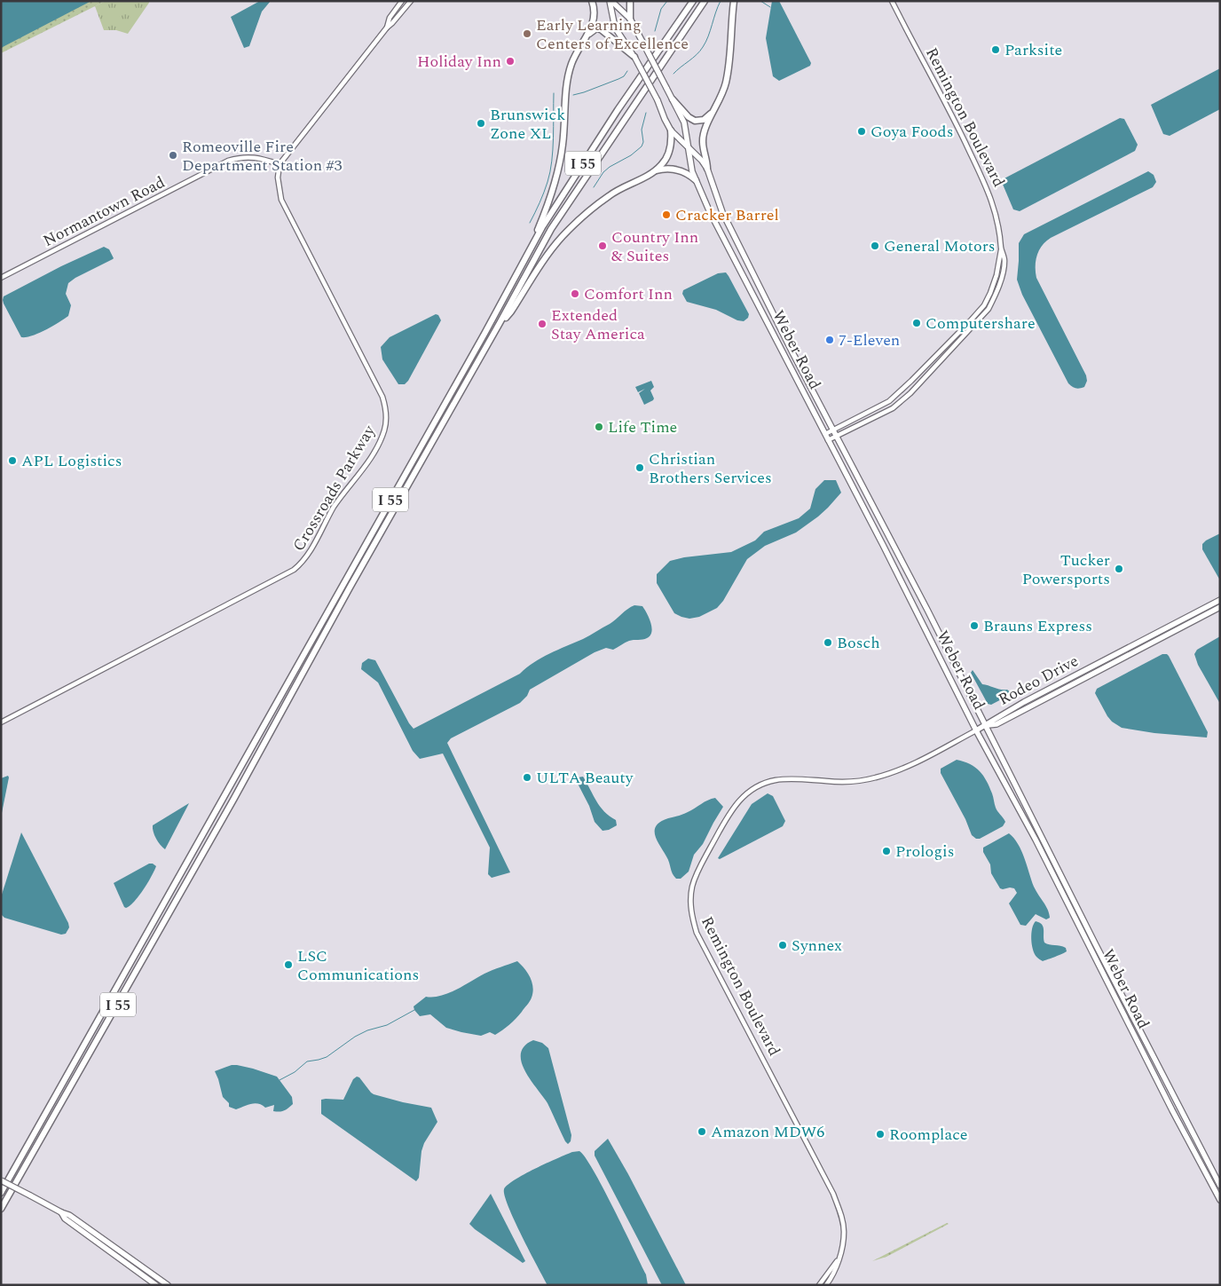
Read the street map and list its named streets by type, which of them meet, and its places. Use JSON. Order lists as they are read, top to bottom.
{
  "streets": {
    "highway": ["I 55"],
    "main road": ["Remington Boulevard", "Weber Road", "Rodeo Drive"],
    "street": ["Normantown Road", "Crossroads Parkway"]
  },
  "crossings": [
    ["Remington Boulevard", "Weber Road"],
    ["Remington Boulevard", "Rodeo Drive"],
    ["Normantown Road", "Crossroads Parkway"],
    ["Weber Road", "Rodeo Drive"]
  ],
  "places": [
    "Early Learning Centers of Excellence",
    "Parksite",
    "Holiday Inn",
    "Brunswick Zone XL",
    "Goya Foods",
    "Romeoville Fire Department Station #3",
    "Cracker Barrel",
    "Country Inn & Suites",
    "General Motors",
    "Comfort Inn",
    "Computershare",
    "Extended Stay America",
    "7-Eleven",
    "Life Time",
    "APL Logistics",
    "Christian Brothers Services",
    "Tucker Powersports",
    "Brauns Express",
    "Bosch",
    "ULTA Beauty",
    "Prologis",
    "Synnex",
    "LSC Communications",
    "Amazon MDW6",
    "Roomplace"
  ]
}
